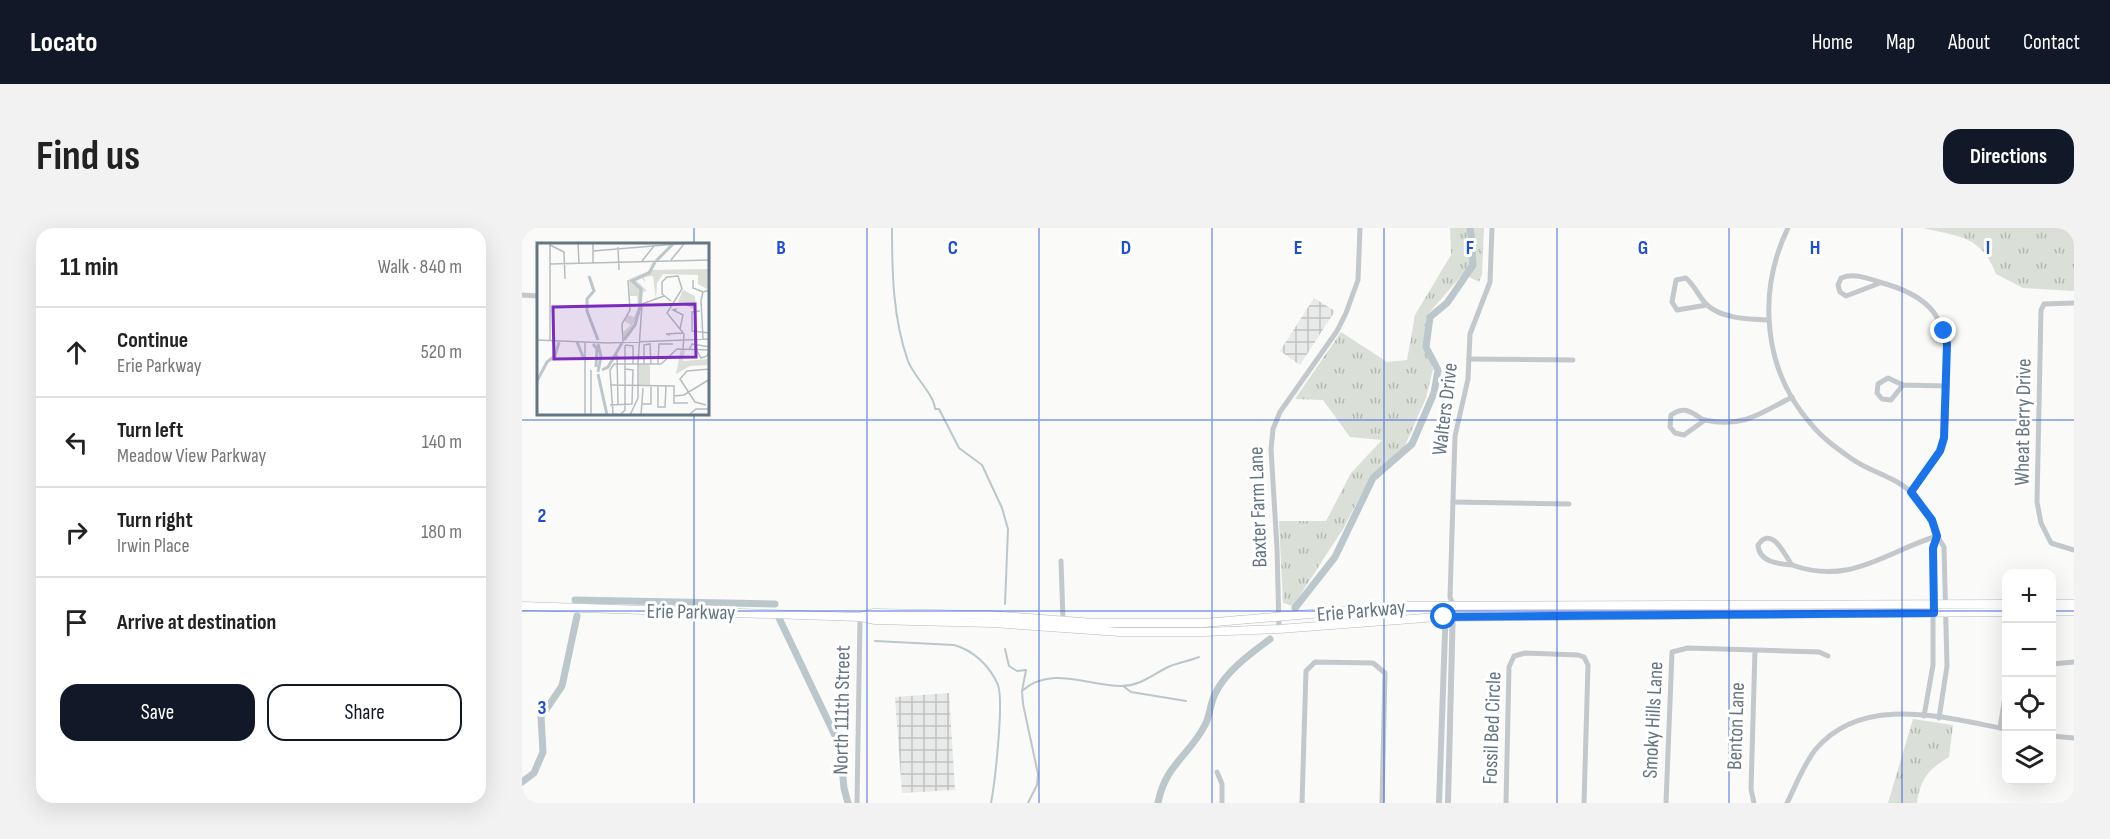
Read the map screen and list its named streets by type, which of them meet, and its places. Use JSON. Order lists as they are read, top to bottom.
{
  "streets": {
    "main road": ["Erie Parkway"],
    "street": [
      "Walters Drive",
      "Wheat Berry Drive",
      "Baxter Farm Lane",
      "North 111th Street",
      "Smoky Hills Lane",
      "Benton Lane",
      "Fossil Bed Circle"
    ]
  },
  "crossings": [
    ["Walters Drive", "Erie Parkway"],
    ["Baxter Farm Lane", "Erie Parkway"],
    ["Erie Parkway", "North 111th Street"],
    ["Smoky Hills Lane", "Benton Lane"]
  ],
  "page": {
    "header": "Locato",
    "nav": [
      "Home",
      "Map",
      "About",
      "Contact"
    ],
    "buttons": [
      "Directions",
      ["Save", "Share"]
    ],
    "title": "Find us",
    "heading": ["11 min", "Walk · 840 m"],
    "list": [
      ["Continue", "Erie Parkway", "520 m"],
      ["Turn left", "Meadow View Parkway", "140 m"],
      ["Turn right", "Irwin Place", "180 m"],
      "Arrive at destination"
    ],
    "map_buttons": ["+", "−"]
  },
  "grid": {
    "columns": [
      "B",
      "C",
      "D",
      "E",
      "F",
      "G",
      "H",
      "I"
    ],
    "rows": ["2", "3"]
  }
}
